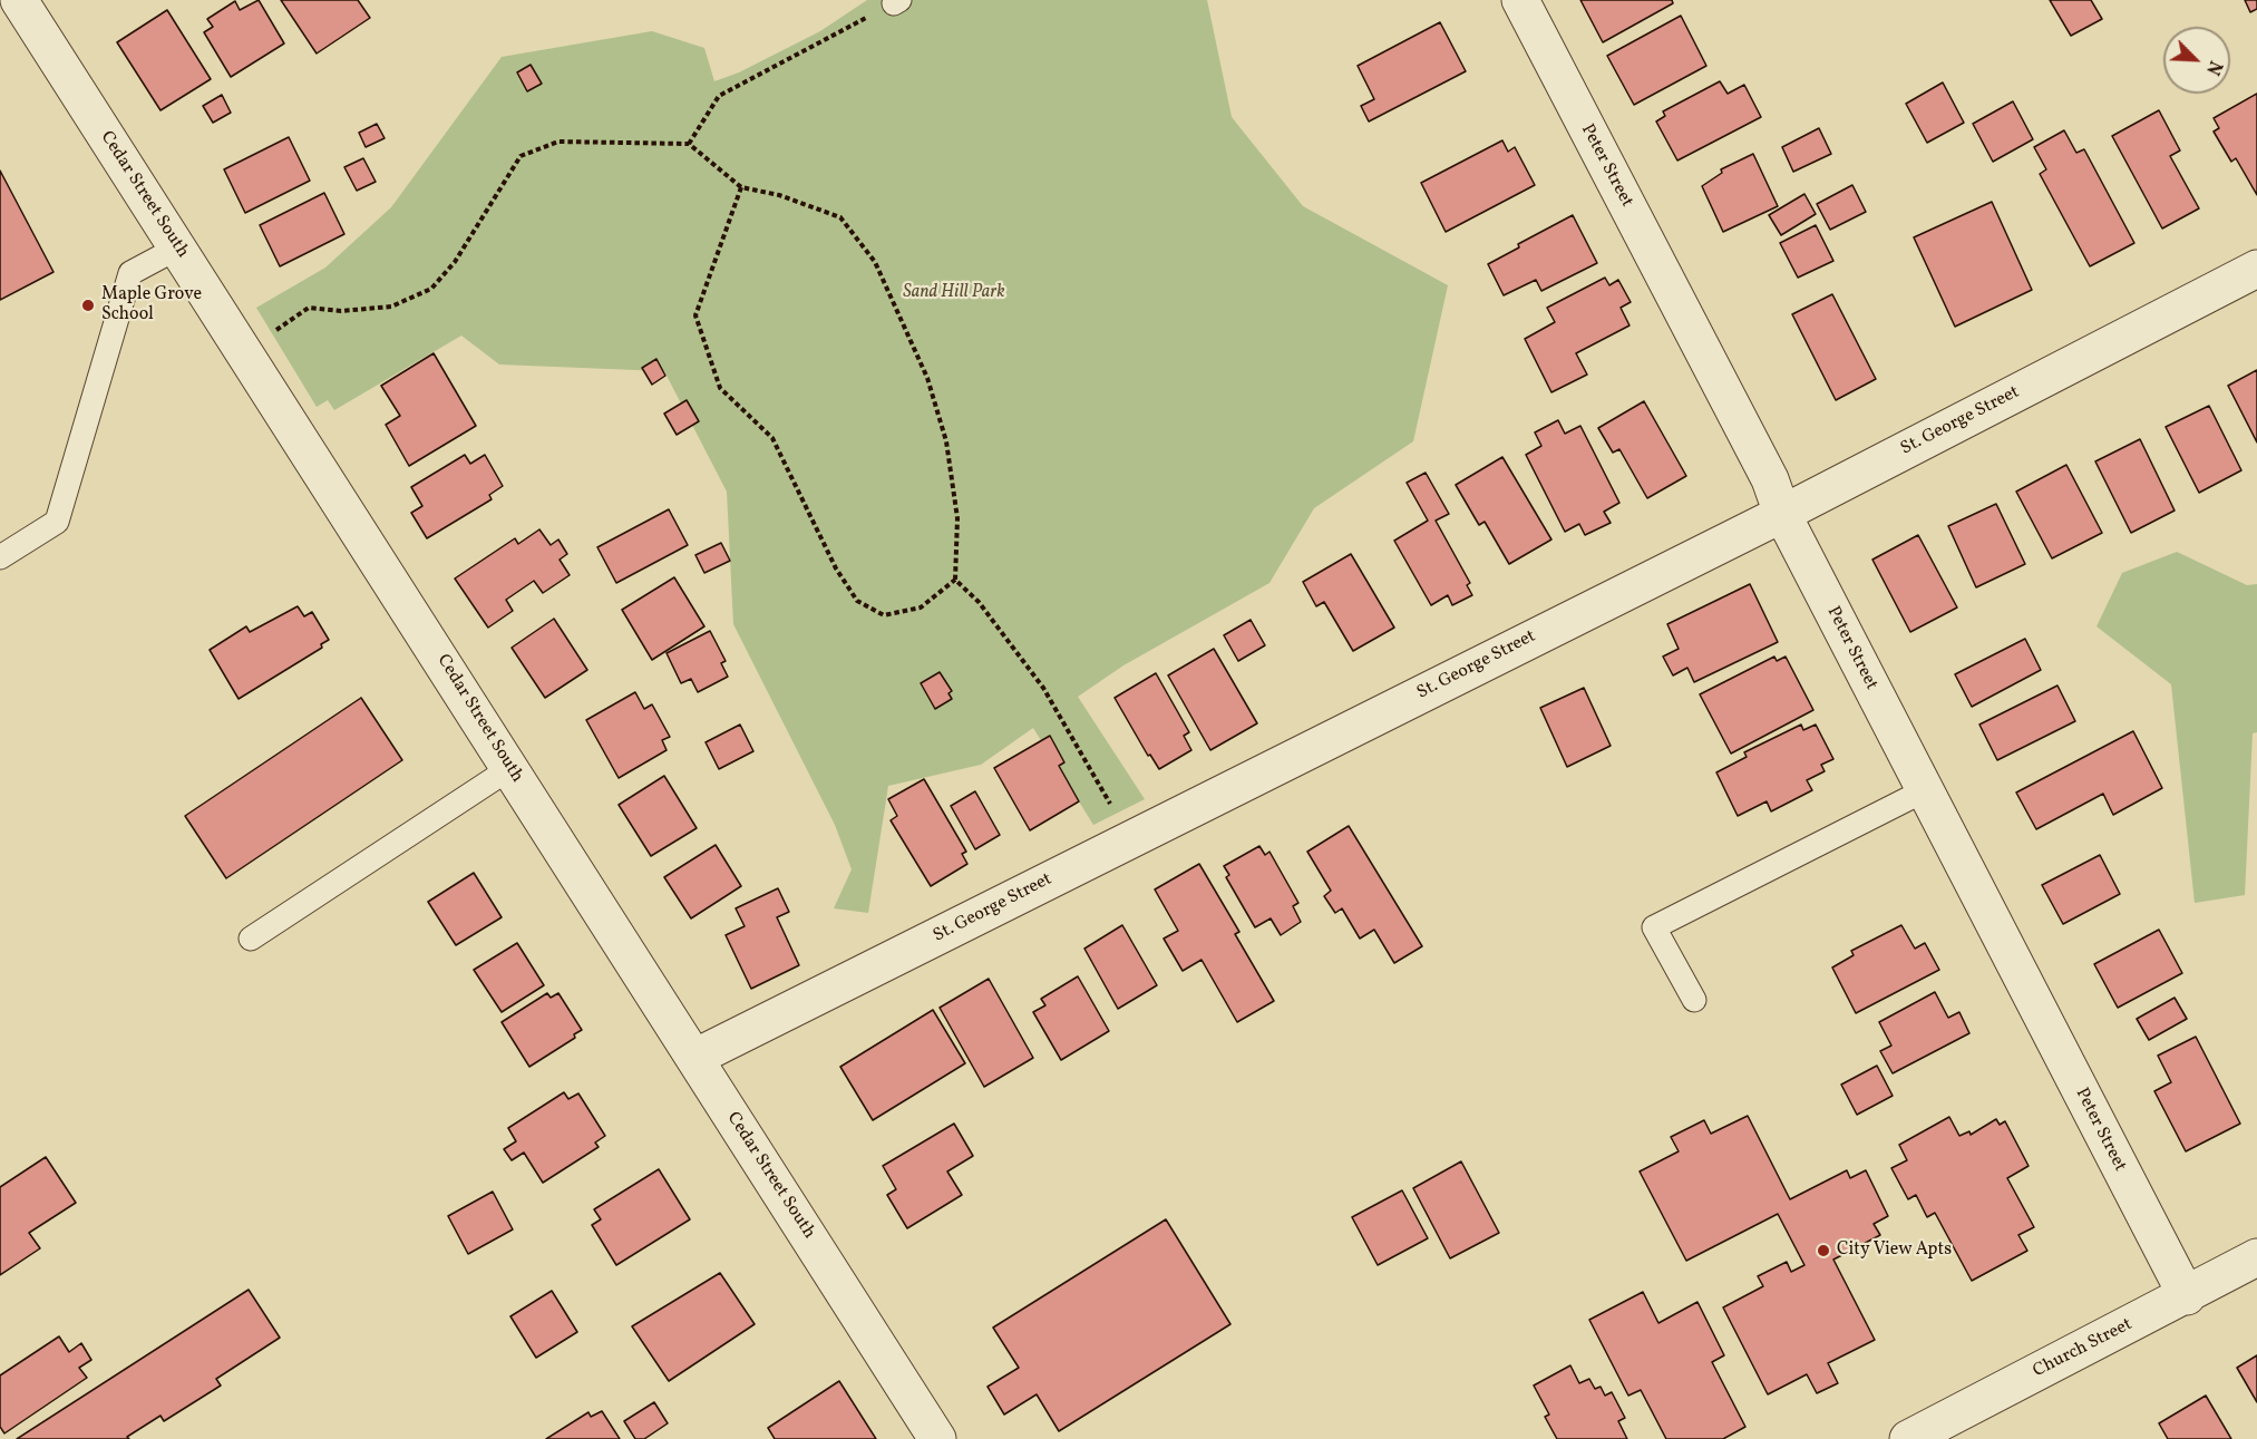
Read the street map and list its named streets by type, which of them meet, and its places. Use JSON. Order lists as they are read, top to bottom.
{
  "streets": {
    "street": [
      "Peter Street",
      "Cedar Street South",
      "St. George Street",
      "Church Street"
    ]
  },
  "crossings": [
    ["Peter Street", "St. George Street"],
    ["Peter Street", "Church Street"],
    ["Cedar Street South", "St. George Street"]
  ],
  "parks": ["Sand Hill Park"],
  "places": ["Maple Grove School", "City View Apts"],
  "north": "bottom right"
}
